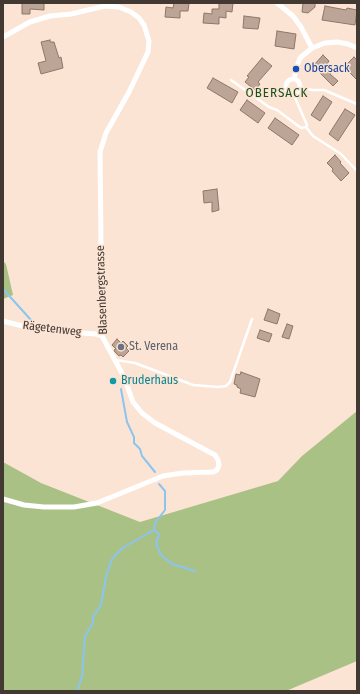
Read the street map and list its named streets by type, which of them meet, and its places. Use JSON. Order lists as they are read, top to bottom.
{
  "streets": {
    "street": ["Blasenbergstrasse", "Rägetenweg"]
  },
  "crossings": [
    ["Blasenbergstrasse", "Rägetenweg"]
  ],
  "districts": ["OBERSACK"],
  "places": ["Obersack", "St. Verena", "Bruderhaus"]
}
